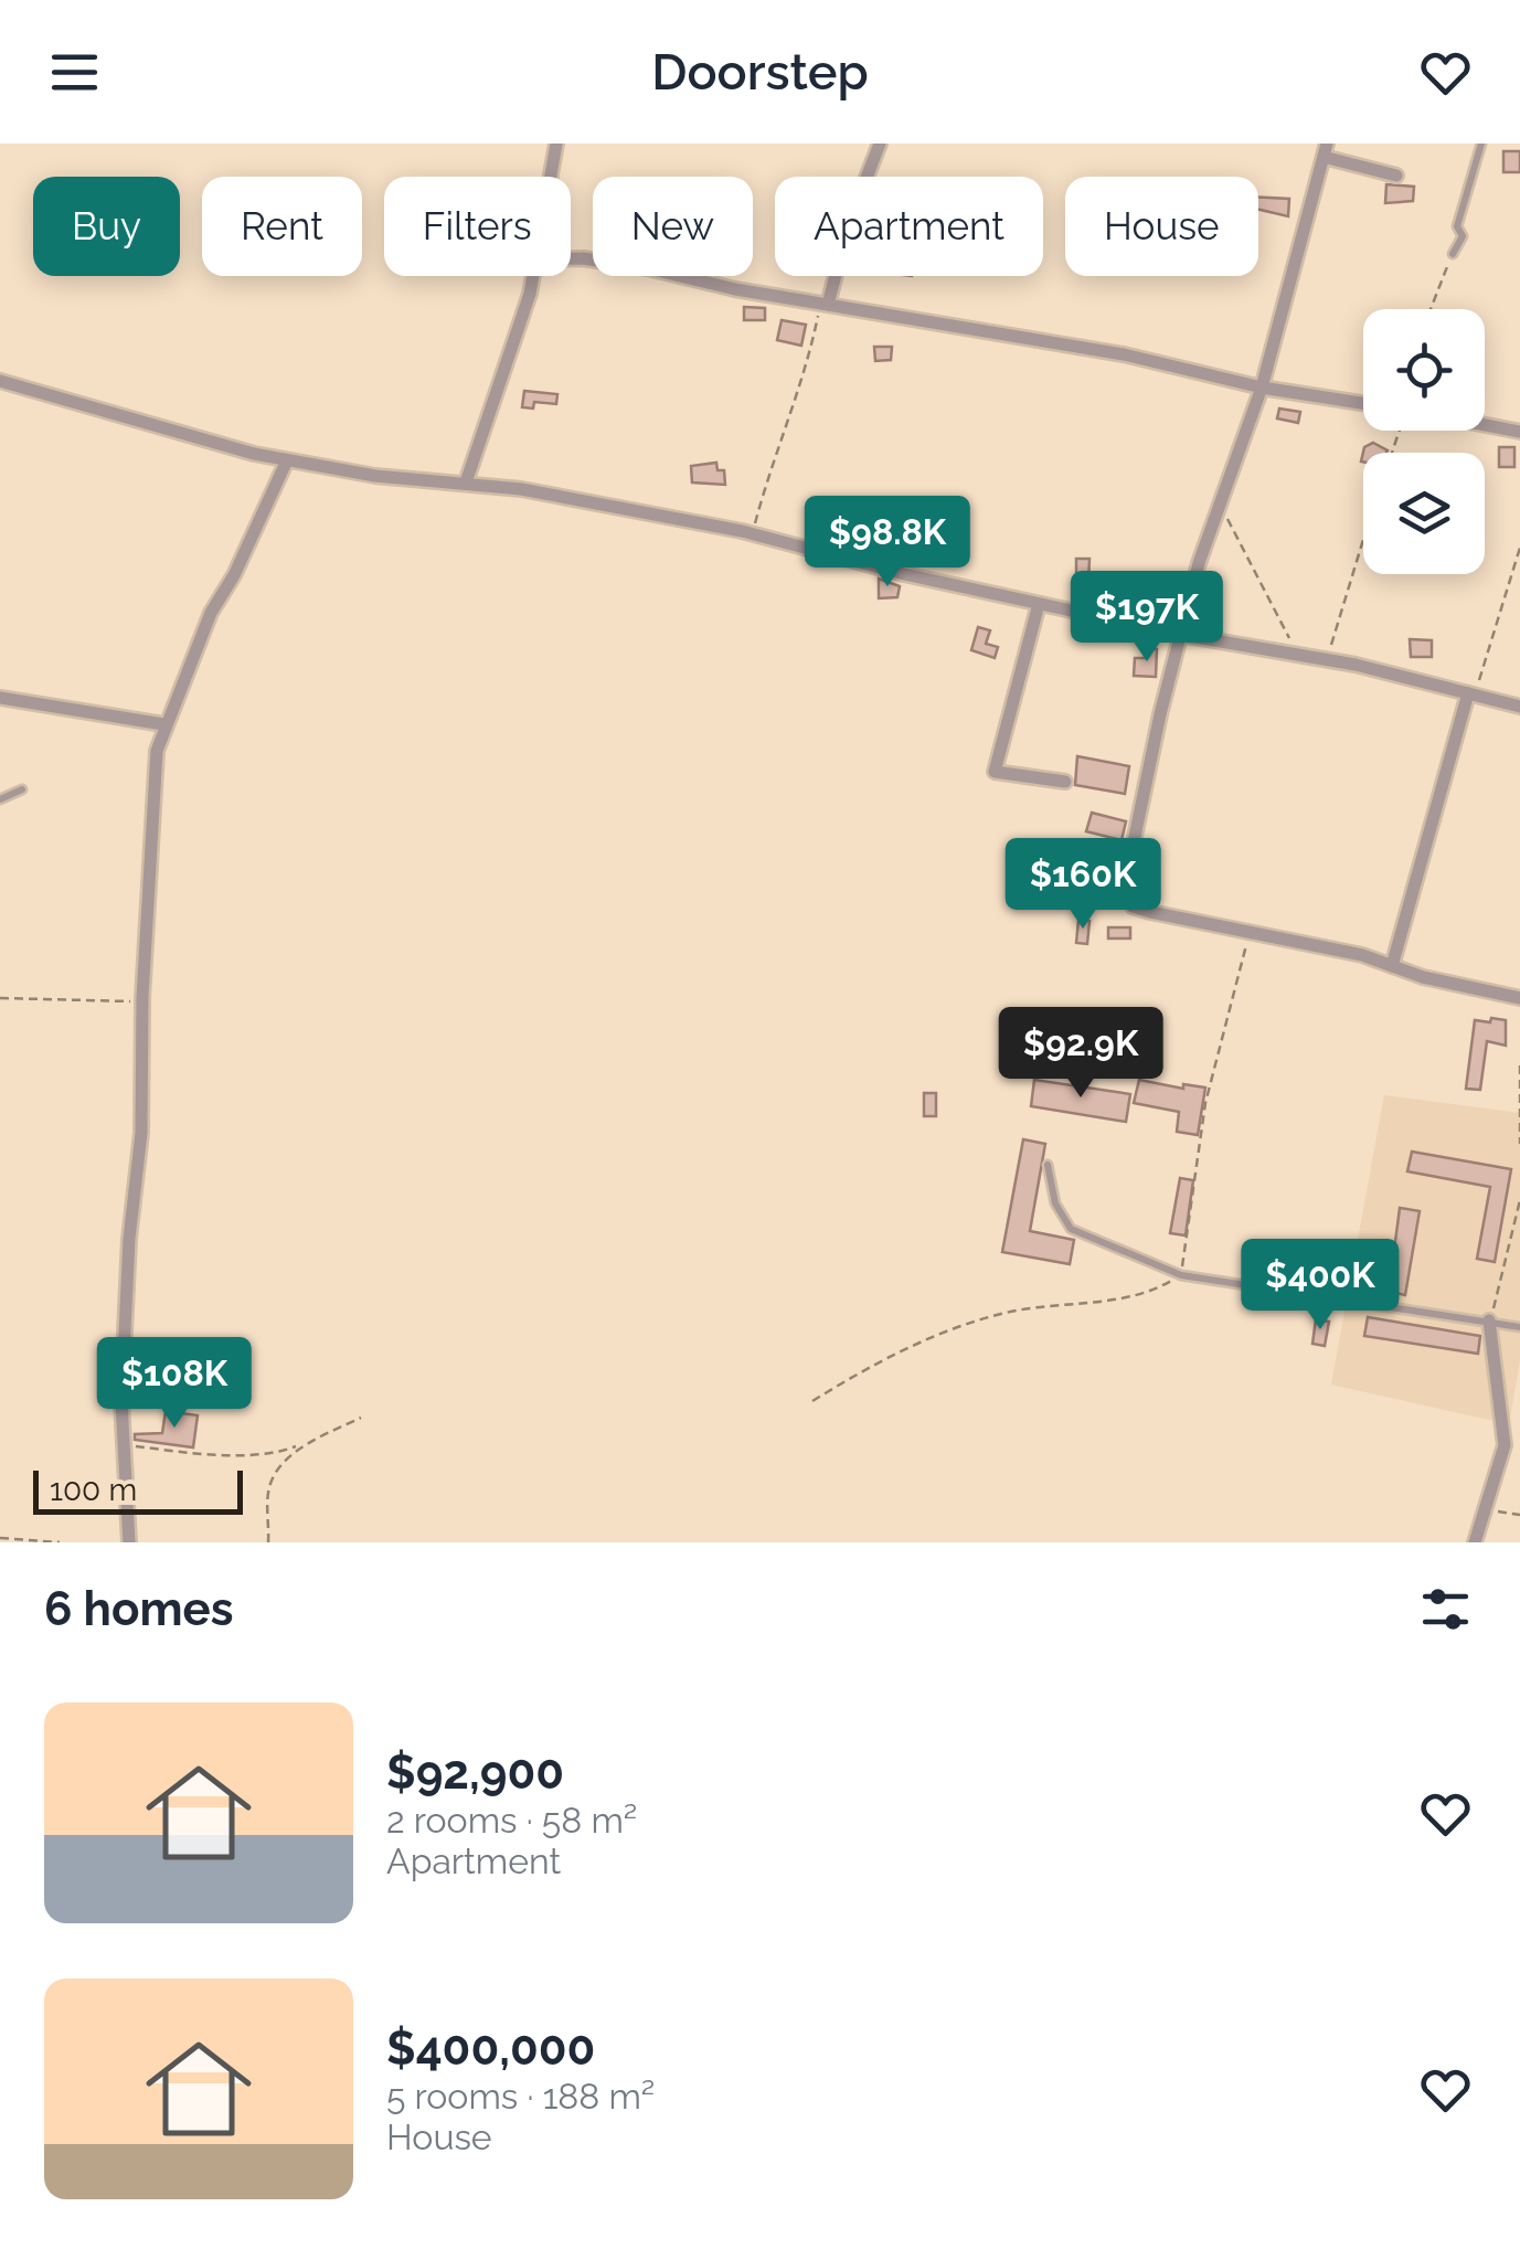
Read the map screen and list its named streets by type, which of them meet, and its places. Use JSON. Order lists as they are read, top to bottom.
{
  "scale_bar": "100 m",
  "page": {
    "header": "Doorstep",
    "chip": [
      "Buy",
      "Rent",
      "Filters",
      "New",
      "Apartment",
      "House"
    ],
    "price": [
      "$98.8K",
      "$197K",
      "$160K",
      "$92.9K",
      "$400K",
      "$108K"
    ],
    "scale": "100 m",
    "heading": "6 homes",
    "list": [
      {
        "name": "$92,900",
        "note": "2 rooms · 58 m² · Apartment"
      },
      {
        "name": "$400,000",
        "note": "5 rooms · 188 m² · House"
      }
    ]
  }
}
